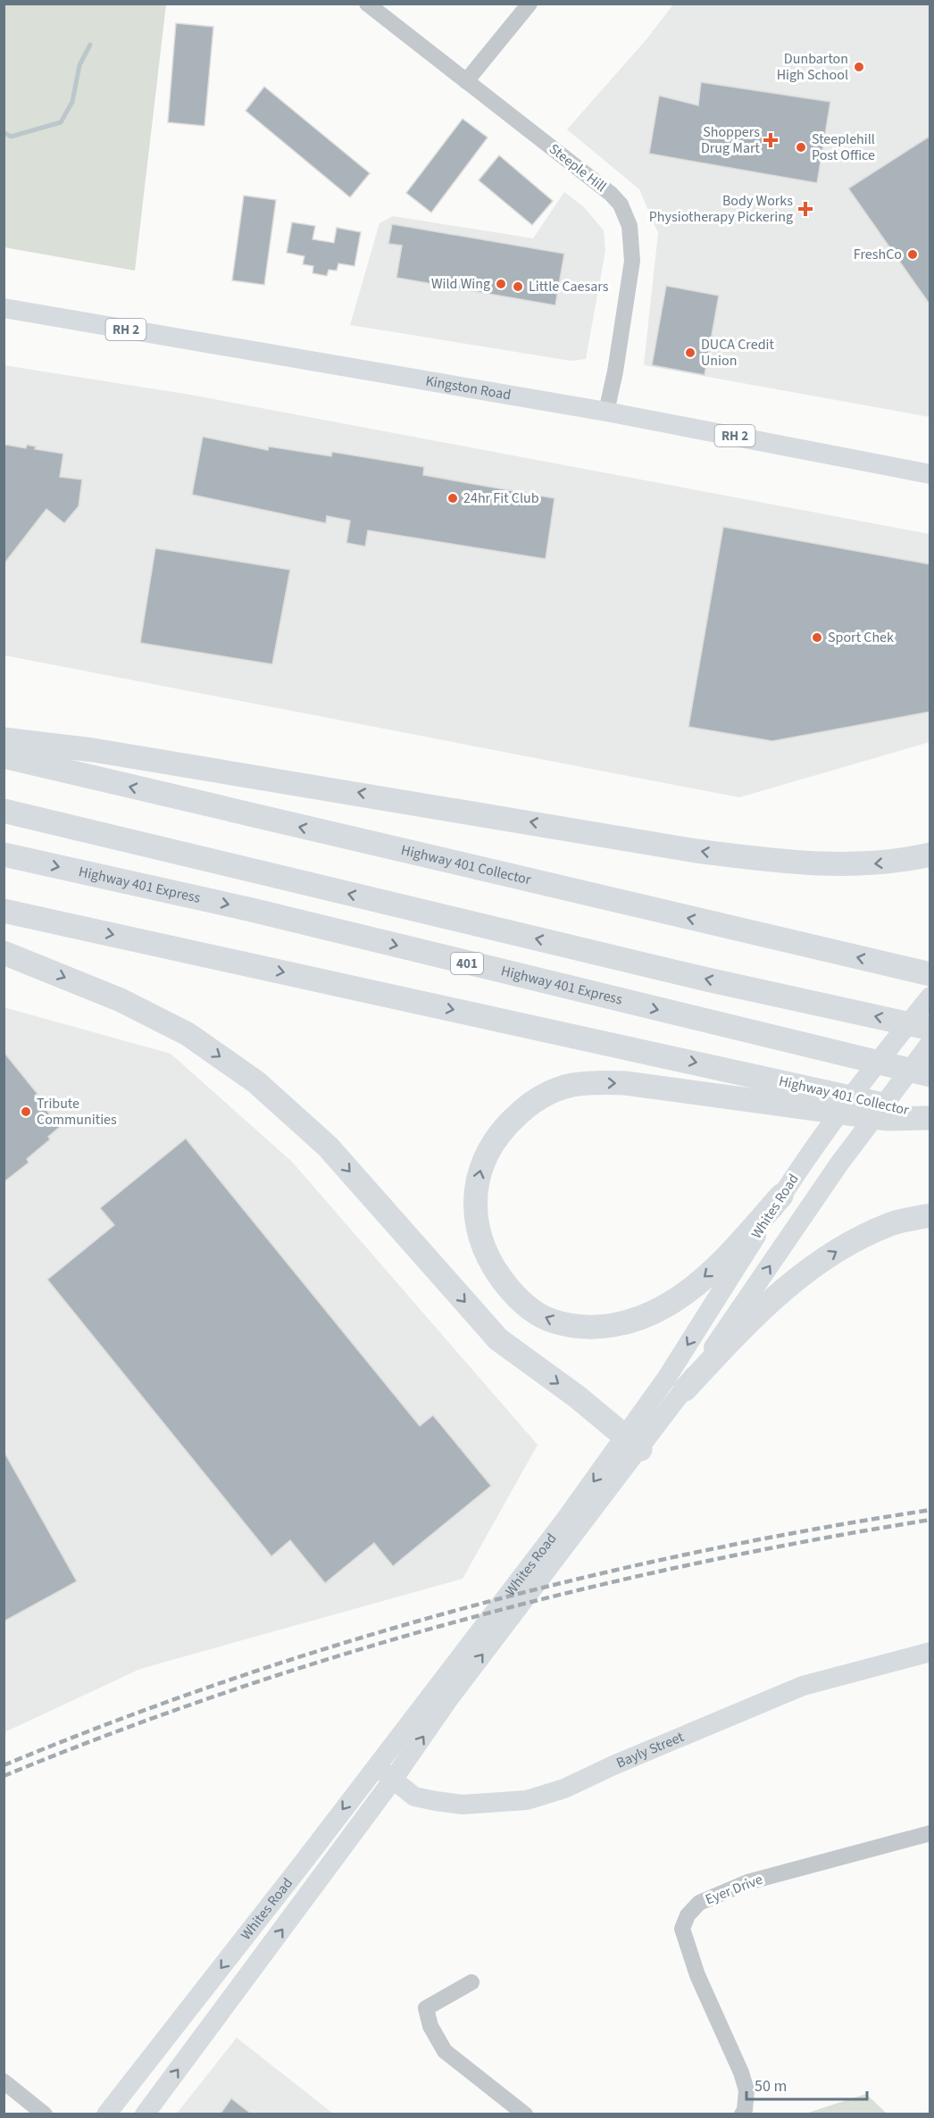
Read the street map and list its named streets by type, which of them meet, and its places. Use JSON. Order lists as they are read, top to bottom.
{
  "streets": {
    "highway": ["Highway 401 Collector", "Highway 401 Express", "401"],
    "main road": [
      "RH 2",
      "Kingston Road",
      "Whites Road",
      "Bayly Street"
    ],
    "street": ["Steeple Hill", "Eyer Drive"]
  },
  "crossings": [
    ["Steeple Hill", "Kingston Road"],
    ["Whites Road", "Bayly Street"]
  ],
  "places": {
    "other": [
      "Dunbarton High School",
      "Steeplehill Post Office",
      "FreshCo",
      "Wild Wing",
      "Little Caesars",
      "DUCA Credit Union",
      "24hr Fit Club",
      "Sport Chek",
      "Tribute Communities"
    ],
    "health": ["Shoppers Drug Mart", "Body Works Physiotherapy Pickering"]
  },
  "scale_bar": "50 m"
}
